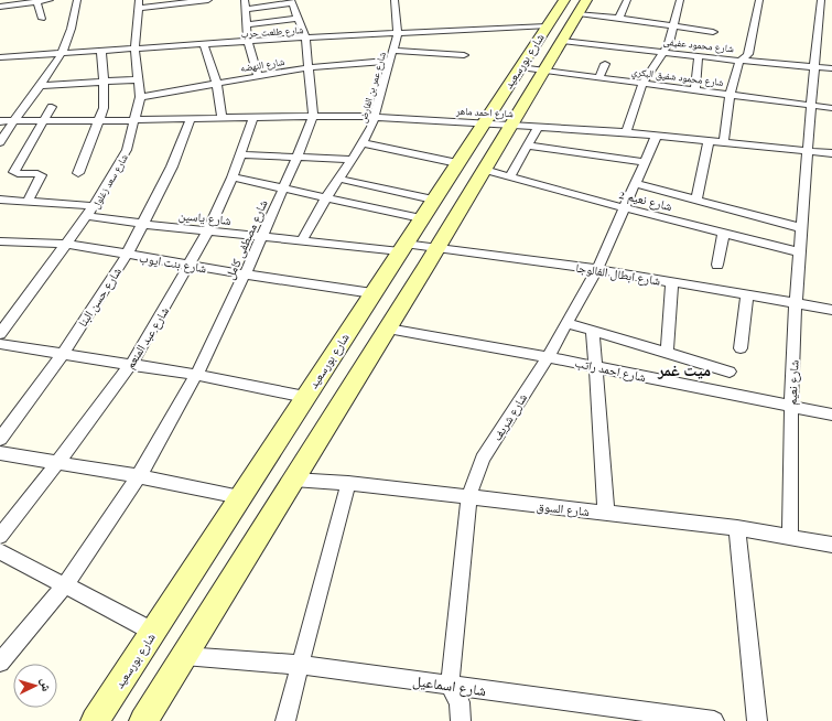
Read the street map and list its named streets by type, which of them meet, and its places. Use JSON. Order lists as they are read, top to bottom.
{
  "streets": {
    "street": [
      "شارع طلعت حرب",
      "شارع محمود عفيفى",
      "شارع بورسعيد",
      "شارع النهضه",
      "شارع محمود شفيق البكري",
      "شارع عمر بن الفارض",
      "شارع احمد ماهر",
      "شارع سعد زغلول",
      "شارع نعيم 2",
      "شارع ياسين",
      "شارع مصطفى كامل",
      "شارع بنت ايوب",
      "شارع ابطال الفالوجا",
      "شارع حسن البنا",
      "شارع عبد المنعم",
      "شارع احمد راتب",
      "شارع نعيم",
      "شارع شريف",
      "شارع السوق",
      "شارع اسماعيل"
    ]
  },
  "crossings": [
    ["شارع طلعت حرب", "شارع بورسعيد"],
    ["شارع طلعت حرب", "شارع عمر بن الفارض"],
    ["شارع طلعت حرب", "شارع سعد زغلول"],
    ["شارع طلعت حرب", "شارع مصطفى كامل"],
    ["شارع محمود عفيفى", "شارع بورسعيد"],
    ["شارع محمود عفيفى", "شارع نعيم"],
    ["شارع بورسعيد", "شارع محمود شفيق البكري"],
    ["شارع بورسعيد", "شارع احمد ماهر"],
    ["شارع بورسعيد", "شارع نعيم 2"],
    ["شارع بورسعيد", "شارع ياسين"],
    ["شارع بورسعيد", "شارع بنت ايوب"],
    ["شارع بورسعيد", "شارع ابطال الفالوجا"],
    ["شارع بورسعيد", "شارع احمد راتب"],
    ["شارع بورسعيد", "شارع السوق"],
    ["شارع بورسعيد", "شارع اسماعيل"],
    ["شارع النهضه", "شارع عمر بن الفارض"],
    ["شارع النهضه", "شارع سعد زغلول"],
    ["شارع النهضه", "شارع مصطفى كامل"],
    ["شارع محمود شفيق البكري", "شارع نعيم"],
    ["شارع عمر بن الفارض", "شارع احمد ماهر"],
    ["شارع عمر بن الفارض", "شارع ياسين"],
    ["شارع احمد ماهر", "شارع سعد زغلول"],
    ["شارع احمد ماهر", "شارع مصطفى كامل"],
    ["شارع احمد ماهر", "شارع حسن البنا"],
    ["شارع احمد ماهر", "شارع عبد المنعم"],
    ["شارع احمد ماهر", "شارع نعيم"],
    ["شارع احمد ماهر", "شارع شريف"],
    ["شارع سعد زغلول", "شارع ياسين"],
    ["شارع سعد زغلول", "شارع بنت ايوب"],
    ["شارع نعيم 2", "شارع نعيم"],
    ["شارع نعيم 2", "شارع شريف"],
    ["شارع ياسين", "شارع مصطفى كامل"],
    ["شارع ياسين", "شارع ابطال الفالوجا"],
    ["شارع ياسين", "شارع حسن البنا"],
    ["شارع ياسين", "شارع عبد المنعم"],
    ["شارع مصطفى كامل", "شارع بنت ايوب"],
    ["شارع بنت ايوب", "شارع حسن البنا"],
    ["شارع بنت ايوب", "شارع عبد المنعم"],
    ["شارع ابطال الفالوجا", "شارع نعيم"],
    ["شارع ابطال الفالوجا", "شارع شريف"],
    ["شارع احمد راتب", "شارع نعيم"],
    ["شارع احمد راتب", "شارع شريف"],
    ["شارع نعيم", "شارع السوق"],
    ["شارع شريف", "شارع السوق"],
    ["شارع شريف", "شارع اسماعيل"]
  ],
  "districts": ["ميت غمر"],
  "north": "right"
}
